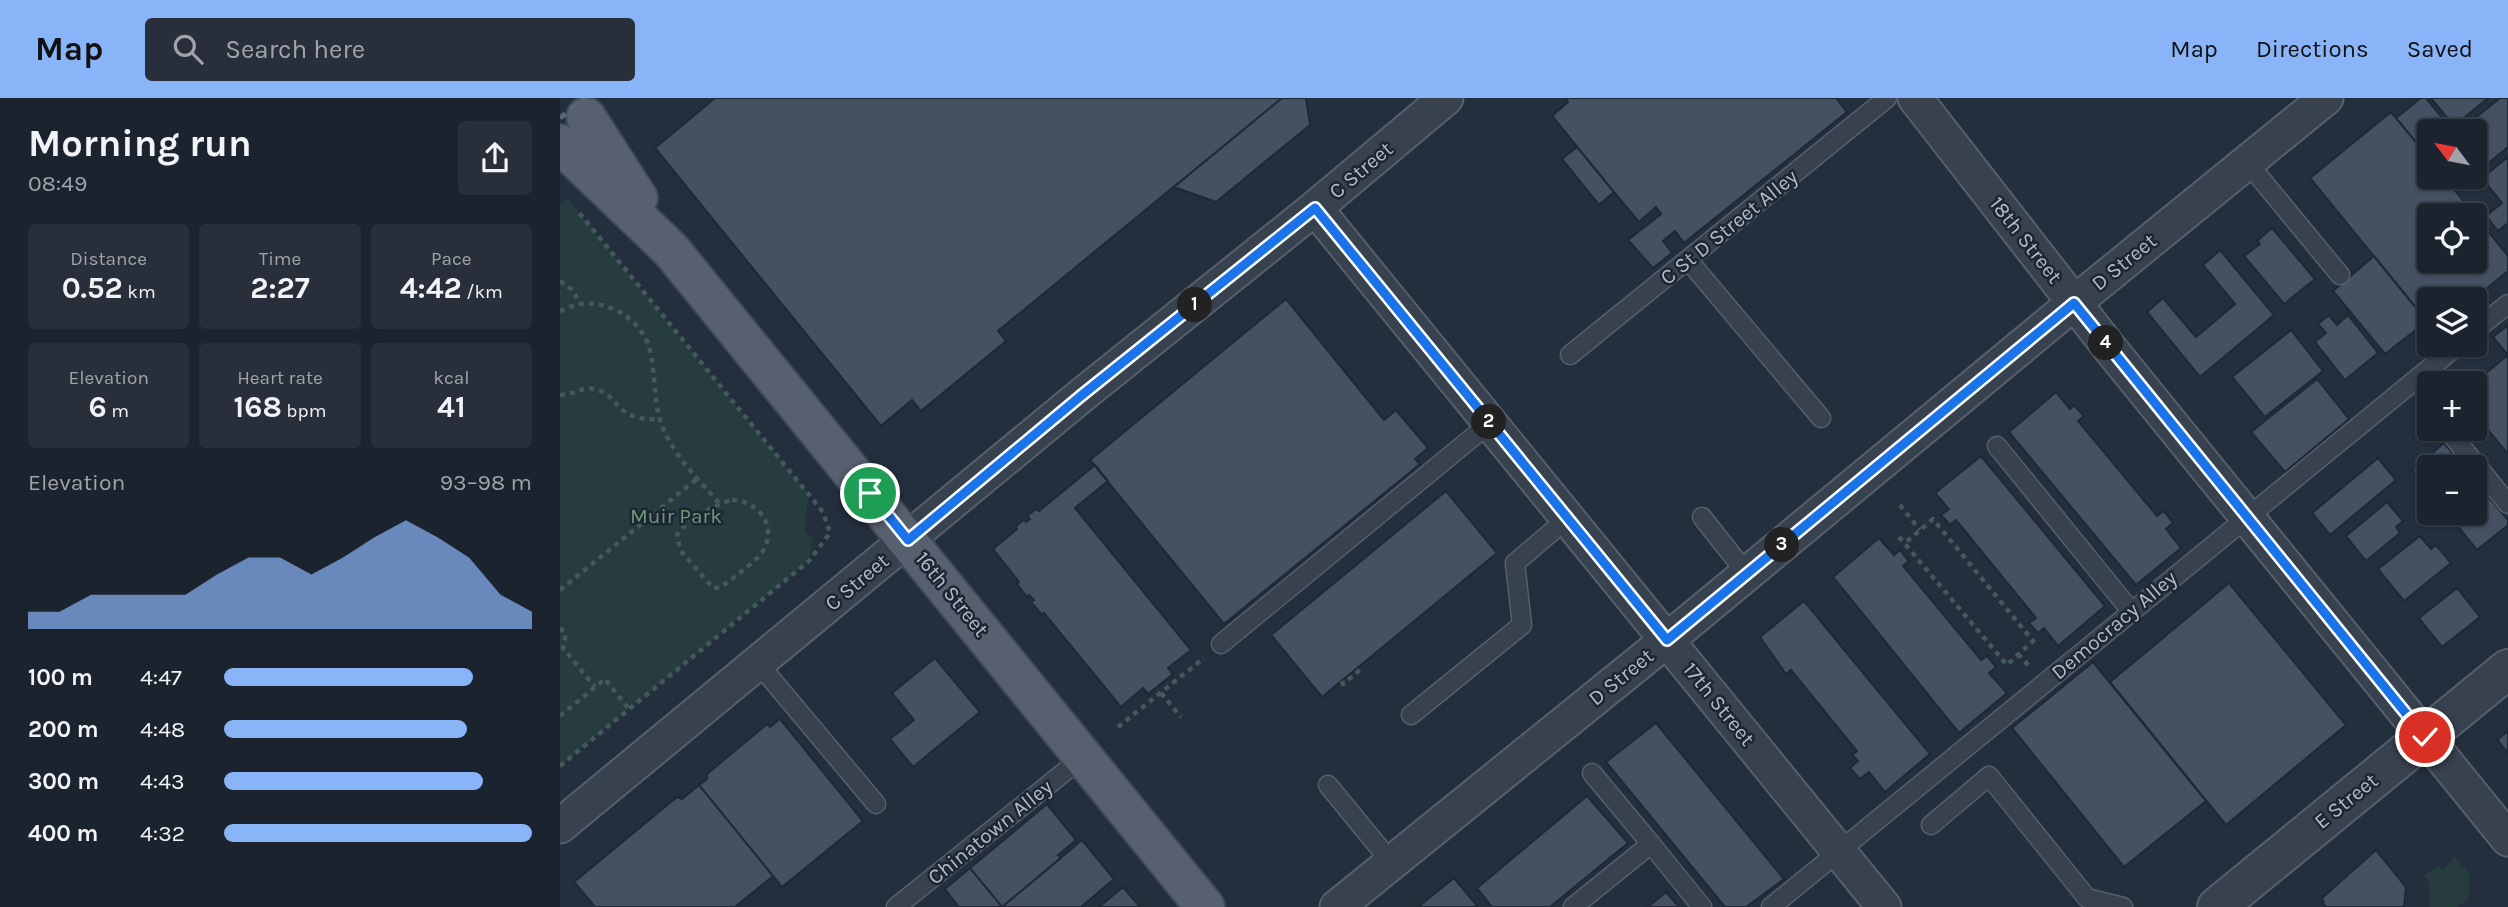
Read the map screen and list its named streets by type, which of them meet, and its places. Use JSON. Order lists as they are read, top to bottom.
{
  "streets": {
    "main road": ["16th Street"],
    "street": [
      "C Street",
      "18th Street",
      "D Street",
      "17th Street",
      "E Street"
    ],
    "lane": ["C St D Street Alley", "Democracy Alley", "Chinatown Alley"]
  },
  "crossings": [
    ["C Street", "16th Street"],
    ["C Street", "17th Street"],
    ["18th Street", "D Street"],
    ["18th Street", "Democracy Alley"],
    ["18th Street", "E Street"],
    ["D Street", "17th Street"],
    ["16th Street", "Chinatown Alley"],
    ["Democracy Alley", "17th Street"]
  ],
  "parks": ["Muir Park"],
  "north": "top left",
  "page": {
    "header": "Map",
    "search": "Search here",
    "nav": ["Map", "Directions", "Saved"],
    "heading": ["Morning run", "08:49"],
    "map_buttons": ["+", "−"],
    "stats": [
      ["Distance", "0.52 km"],
      ["Time", "2:27"],
      ["Pace", "4:42 /km"],
      ["Elevation", "6 m"],
      ["Heart rate", "168 bpm"],
      ["kcal", "41"]
    ],
    "pins": [
      "1",
      "4",
      "2",
      "3"
    ],
    "chart": ["Elevation", "93–98 m"],
    "list": [
      {
        "name": "100 m",
        "note": "4:47"
      },
      {
        "name": "200 m",
        "note": "4:48"
      },
      {
        "name": "300 m",
        "note": "4:43"
      },
      {
        "name": "400 m",
        "note": "4:32"
      }
    ]
  }
}
